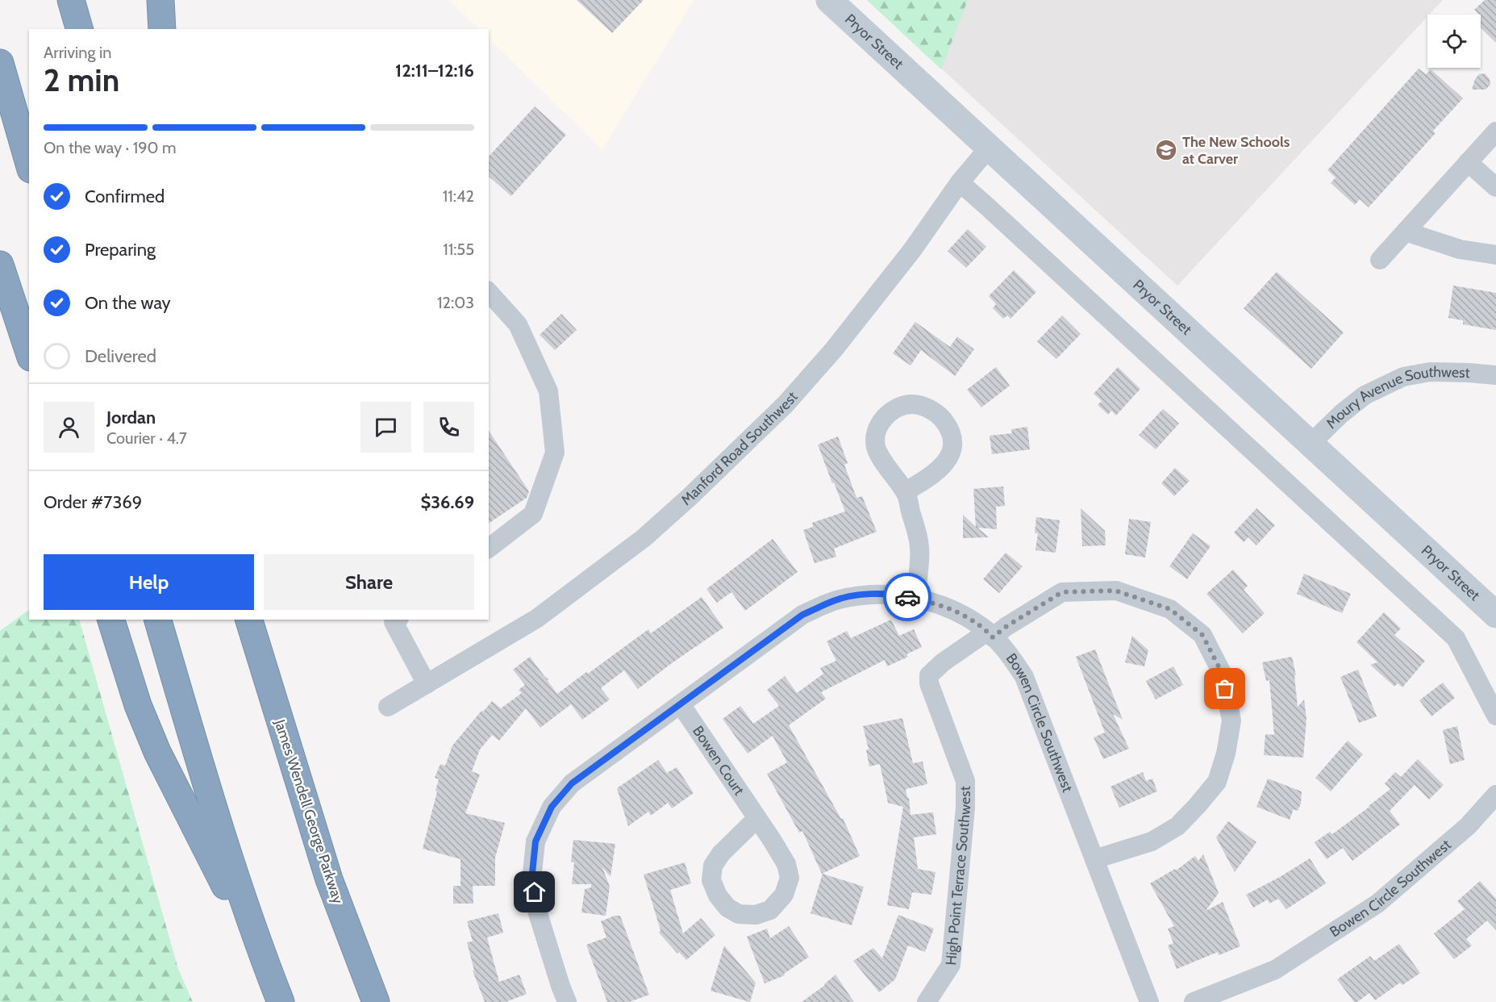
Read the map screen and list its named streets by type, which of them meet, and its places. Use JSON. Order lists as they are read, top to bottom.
{
  "streets": {
    "highway": ["James Wendell George Parkway"],
    "main road": ["Pryor Street"],
    "street": [
      "Moury Avenue Southwest",
      "Manford Road Southwest",
      "Bowen Circle Southwest",
      "Bowen Court",
      "High Point Terrace Southwest"
    ]
  },
  "crossings": [
    ["Pryor Street", "Moury Avenue Southwest"],
    ["Pryor Street", "Manford Road Southwest"],
    ["Bowen Circle Southwest", "Bowen Court"],
    ["Bowen Circle Southwest", "High Point Terrace Southwest"]
  ],
  "places": {
    "school or university": ["The New Schools at Carver"]
  },
  "page": {
    "heading": ["2 min", "Arriving in", "12:11–12:16"],
    "panel": [
      "Jordan",
      "Courier · 4.7",
      "Order #7369",
      "$36.69"
    ],
    "bar": "On the way · 190 m",
    "list": [
      ["Confirmed", "11:42"],
      ["Preparing", "11:55"],
      ["On the way", "12:03"],
      "Delivered"
    ],
    "buttons": ["Help", "Share"]
  }
}
